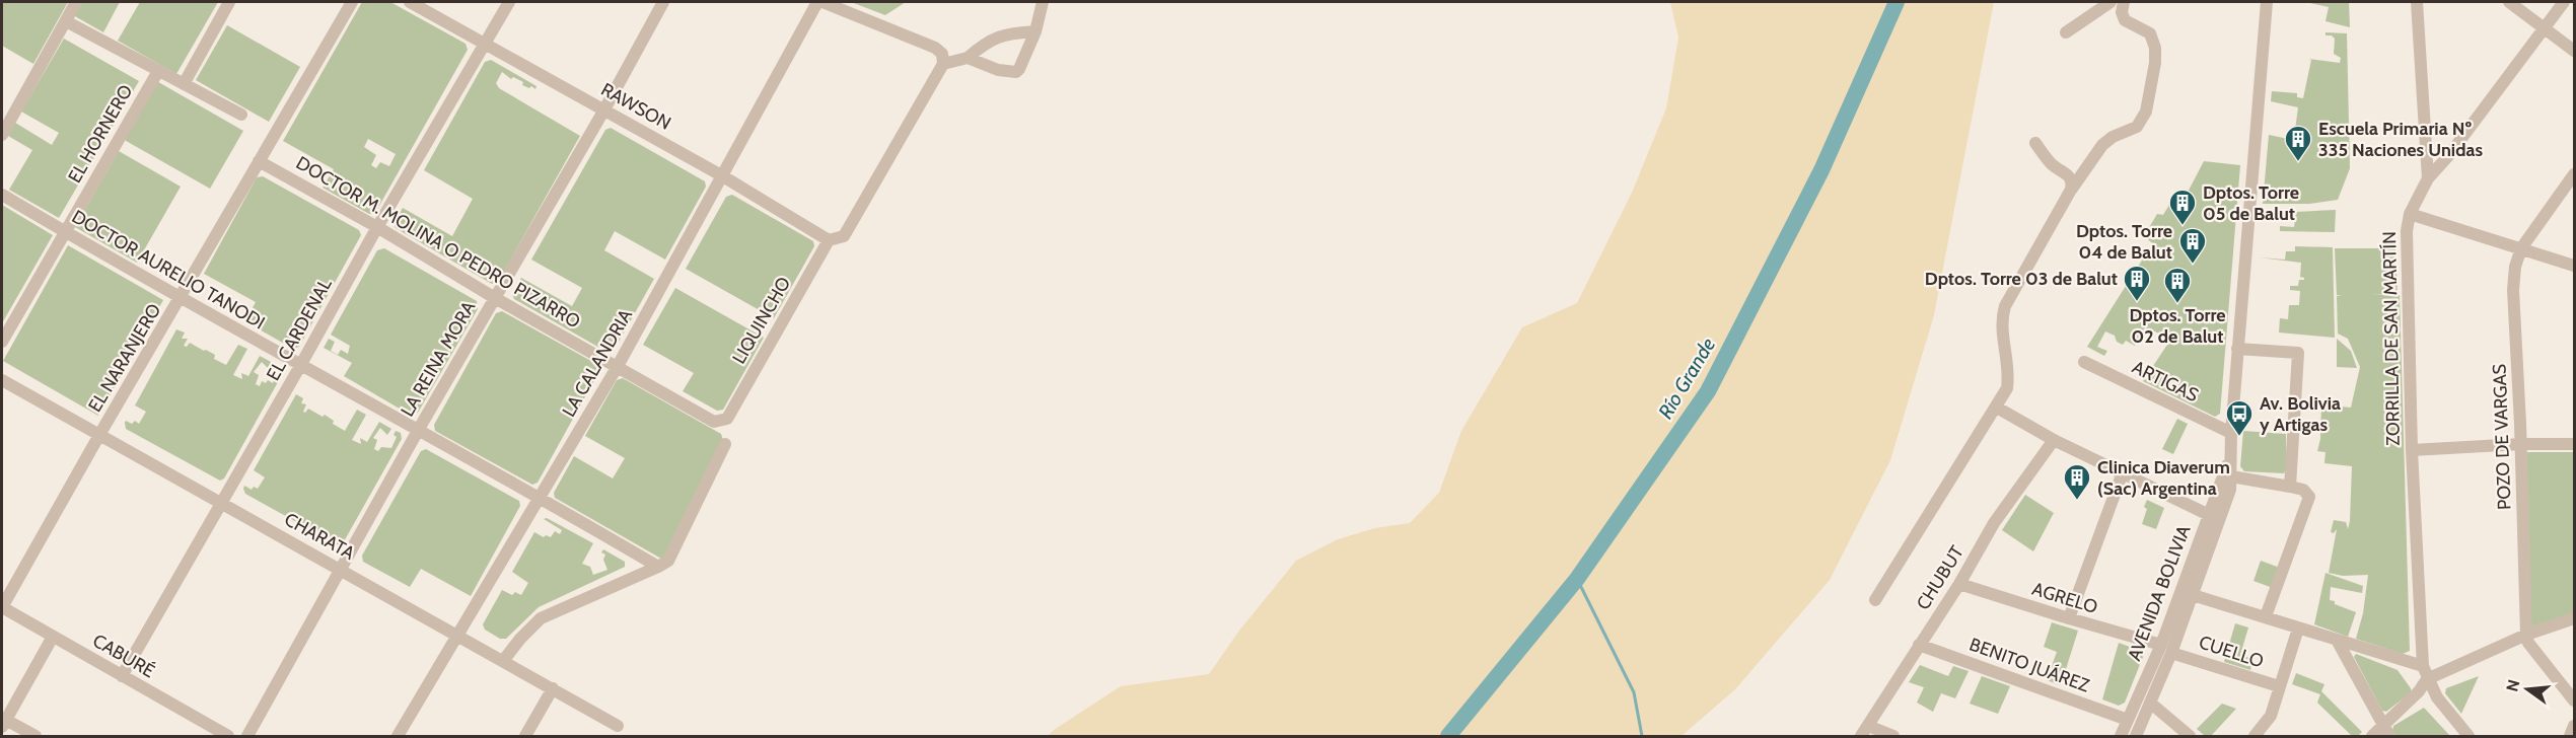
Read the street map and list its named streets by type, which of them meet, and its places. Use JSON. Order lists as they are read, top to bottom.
{
  "streets": {
    "street": [
      "RAWSON",
      "EL HORNERO",
      "DOCTOR M. MOLINA O PEDRO PIZARRO",
      "DOCTOR AURELIO TANODI",
      "LIQUINCHO",
      "EL CARDENAL",
      "ZORRILLA DE SAN MARTÍN",
      "EL NARANJERO",
      "LA REINA MORA",
      "LA CALANDRIA",
      "ARTIGAS",
      "POZO DE VARGAS",
      "CHARATA",
      "CHUBUT",
      "AVENIDA BOLIVIA",
      "AGRELO",
      "CUELLO",
      "CABURÉ",
      "BENITO JUÁREZ"
    ]
  },
  "crossings": [
    ["RAWSON", "LIQUINCHO"],
    ["RAWSON", "EL CARDENAL"],
    ["RAWSON", "LA REINA MORA"],
    ["RAWSON", "LA CALANDRIA"],
    ["EL HORNERO", "DOCTOR AURELIO TANODI"],
    ["DOCTOR M. MOLINA O PEDRO PIZARRO", "LIQUINCHO"],
    ["DOCTOR M. MOLINA O PEDRO PIZARRO", "EL CARDENAL"],
    ["DOCTOR M. MOLINA O PEDRO PIZARRO", "EL NARANJERO"],
    ["DOCTOR M. MOLINA O PEDRO PIZARRO", "LA REINA MORA"],
    ["DOCTOR M. MOLINA O PEDRO PIZARRO", "LA CALANDRIA"],
    ["DOCTOR AURELIO TANODI", "EL CARDENAL"],
    ["DOCTOR AURELIO TANODI", "EL NARANJERO"],
    ["DOCTOR AURELIO TANODI", "LA REINA MORA"],
    ["DOCTOR AURELIO TANODI", "LA CALANDRIA"],
    ["EL CARDENAL", "CHARATA"],
    ["EL CARDENAL", "CABURÉ"],
    ["EL NARANJERO", "CHARATA"],
    ["EL NARANJERO", "CABURÉ"],
    ["LA REINA MORA", "CHARATA"],
    ["LA CALANDRIA", "CHARATA"],
    ["ARTIGAS", "AVENIDA BOLIVIA"],
    ["CHUBUT", "AGRELO"],
    ["CHUBUT", "BENITO JUÁREZ"],
    ["AVENIDA BOLIVIA", "AGRELO"],
    ["AVENIDA BOLIVIA", "CUELLO"],
    ["AVENIDA BOLIVIA", "BENITO JUÁREZ"],
    ["AGRELO", "CUELLO"]
  ],
  "water": ["Río Grande"],
  "places": {
    "building": [
      "Escuela Primaria Nº 335 Naciones Unidas",
      "Dptos. Torre 05 de Balut",
      "Dptos. Torre 04 de Balut",
      "Dptos. Torre 03 de Balut",
      "Dptos. Torre 02 de Balut",
      "Clinica Diaverum (Sac) Argentina"
    ],
    "bus stop": ["Av. Bolivia y Artigas"]
  },
  "north": "left"
}
